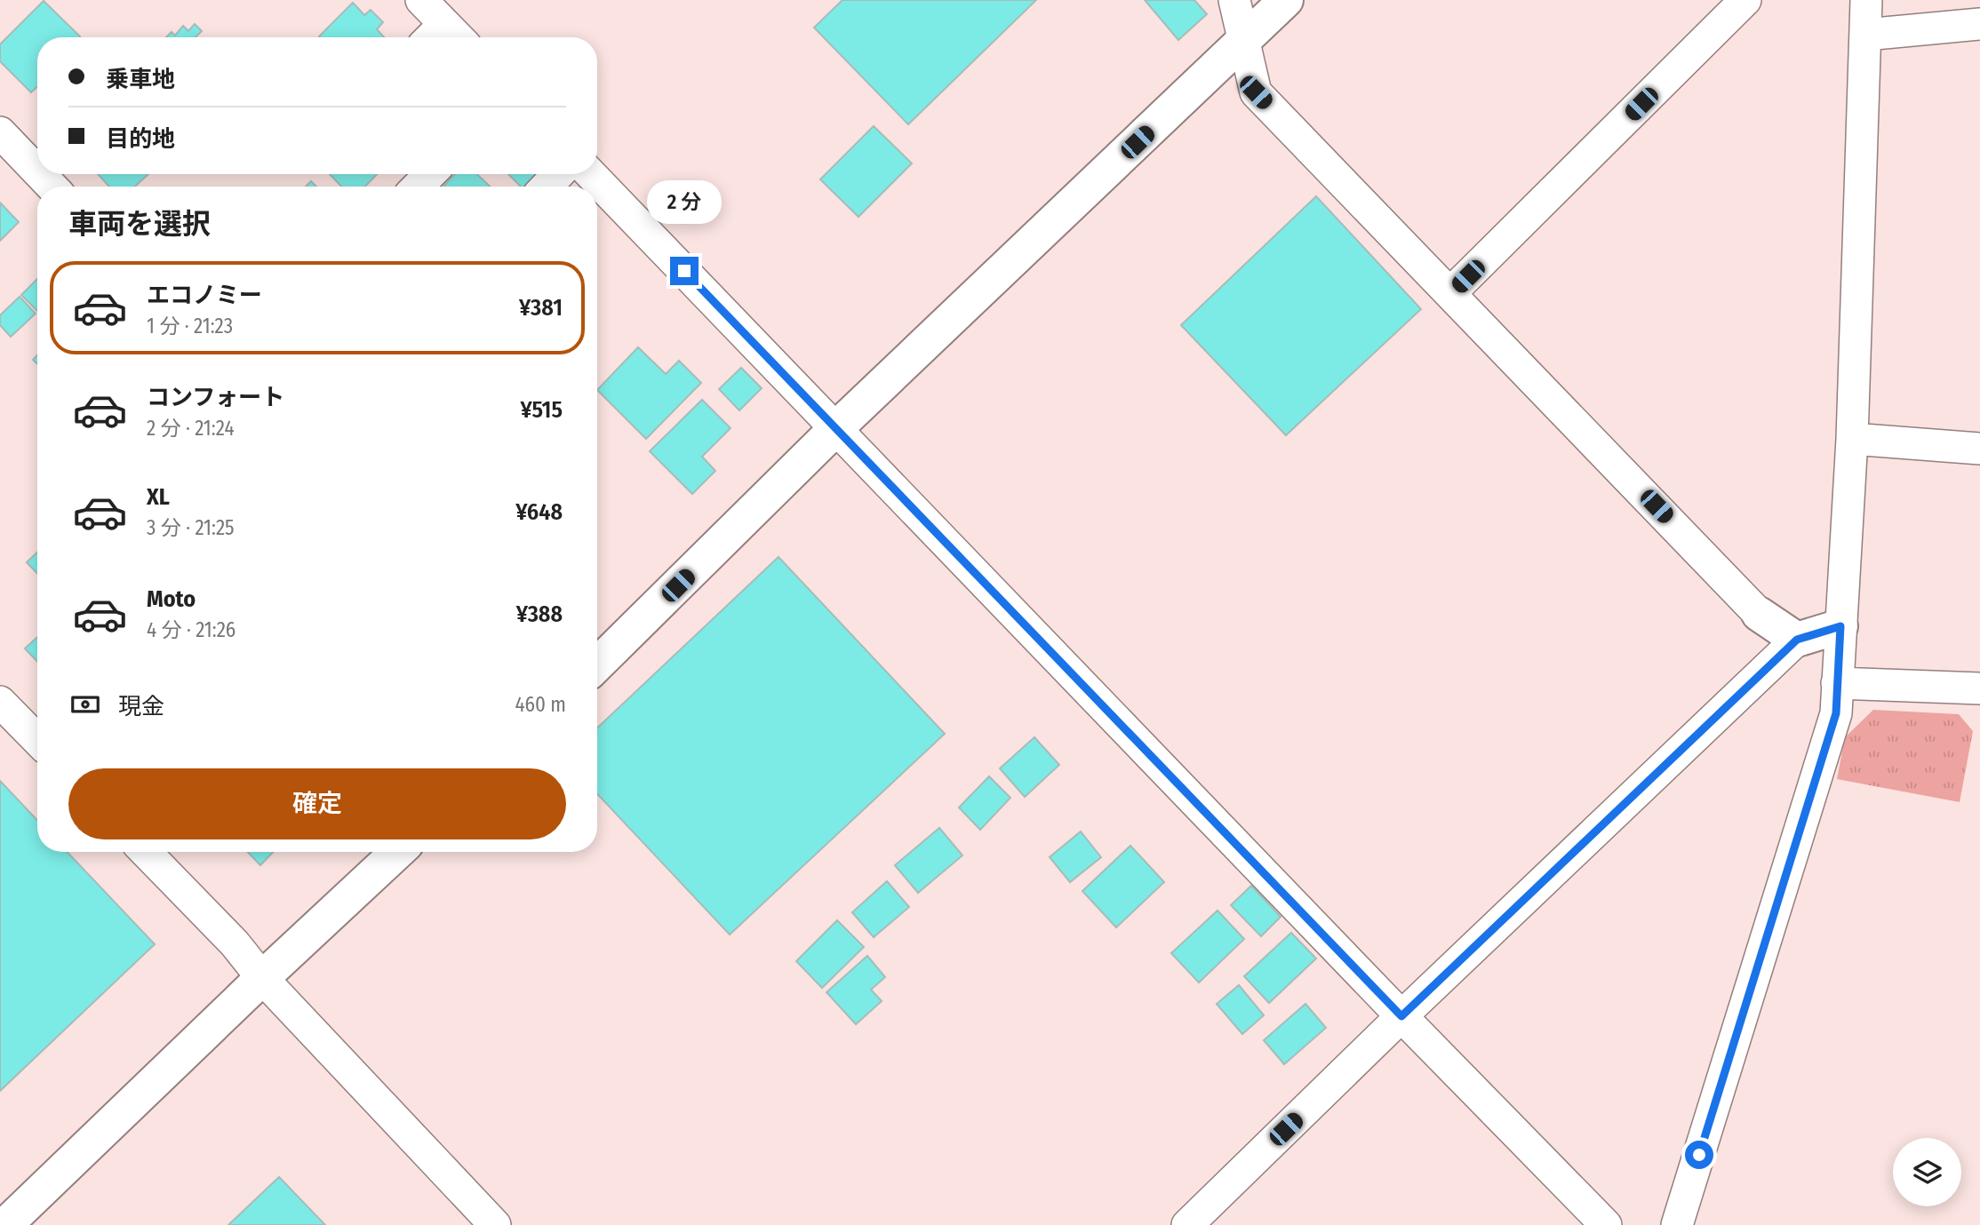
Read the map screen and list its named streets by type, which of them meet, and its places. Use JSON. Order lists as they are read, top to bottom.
{
  "page": {
    "banner": ["乗車地", "目的地"],
    "bubble": "2 分",
    "heading": "車両を選択",
    "list": [
      {
        "name": "エコノミー",
        "note": "1 分 · 21:23",
        "value": "¥381"
      },
      {
        "name": "コンフォート",
        "note": "2 分 · 21:24",
        "value": "¥515"
      },
      {
        "name": "XL",
        "note": "3 分 · 21:25",
        "value": "¥648"
      },
      {
        "name": "Moto",
        "note": "4 分 · 21:26",
        "value": "¥388"
      }
    ],
    "pay": ["現金", "460 m"],
    "buttons": "確定"
  }
}
